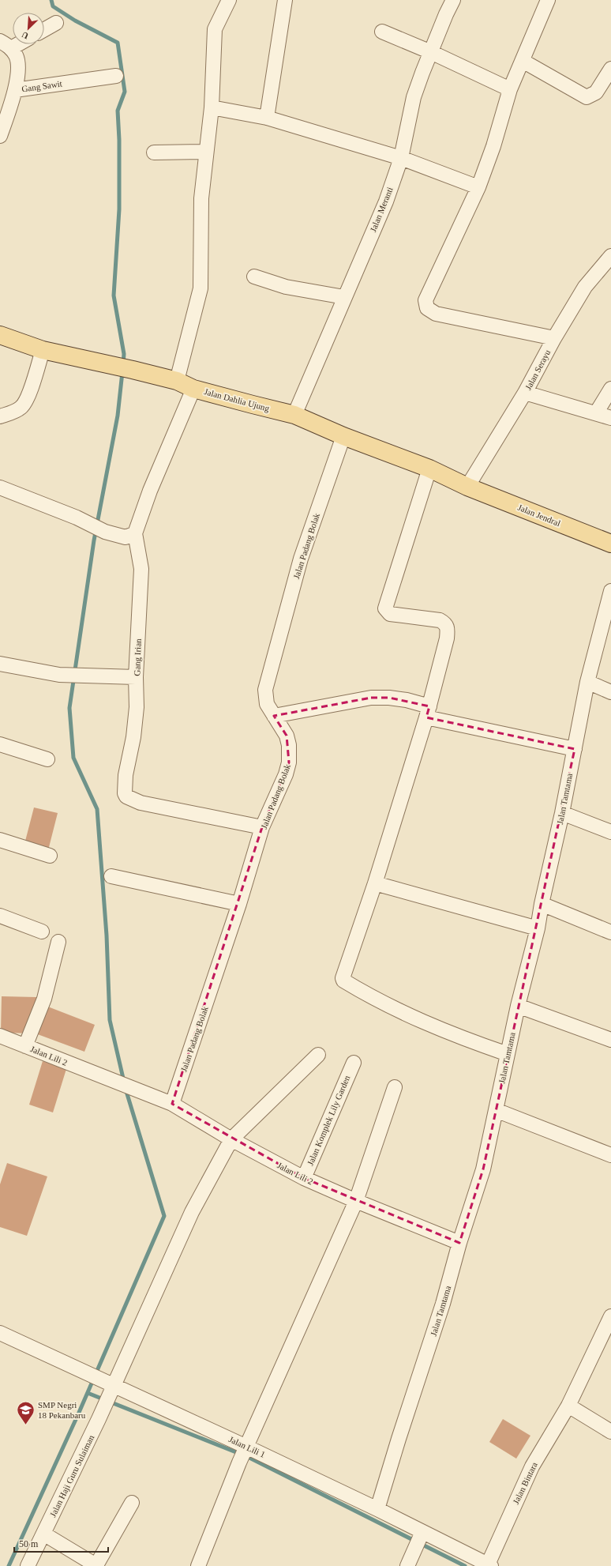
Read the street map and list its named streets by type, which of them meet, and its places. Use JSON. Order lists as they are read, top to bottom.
{
  "streets": {
    "main road": ["Jalan Dahlia Ujung", "Jalan Jendral"],
    "street": [
      "Gang Sawit",
      "Jalan Meranti",
      "Jalan Serayu",
      "Jalan Padang Bolak",
      "Gang Irian",
      "Jalan Tamtama",
      "Jalan Lili 2",
      "Jalan Komplek Lily Garden",
      "Jalan Lili 1",
      "Jalan Haji Guru Sulaiman",
      "Jalan Bintara"
    ]
  },
  "crossings": [
    ["Jalan Meranti", "Jalan Dahlia Ujung"],
    ["Jalan Serayu", "Jalan Dahlia Ujung"],
    ["Jalan Serayu", "Jalan Jendral"],
    ["Jalan Dahlia Ujung", "Jalan Jendral"],
    ["Jalan Dahlia Ujung", "Jalan Padang Bolak"],
    ["Jalan Dahlia Ujung", "Gang Irian"],
    ["Jalan Padang Bolak", "Gang Irian"],
    ["Jalan Padang Bolak", "Jalan Lili 2"],
    ["Jalan Tamtama", "Jalan Lili 2"],
    ["Jalan Tamtama", "Jalan Lili 1"],
    ["Jalan Lili 2", "Jalan Komplek Lily Garden"],
    ["Jalan Lili 2", "Jalan Haji Guru Sulaiman"],
    ["Jalan Lili 1", "Jalan Haji Guru Sulaiman"],
    ["Jalan Lili 1", "Jalan Bintara"]
  ],
  "places": {
    "school or university": ["SMP Negri 18 Pekanbaru"]
  },
  "scale_bar": "50 m",
  "north": "bottom left"
}
